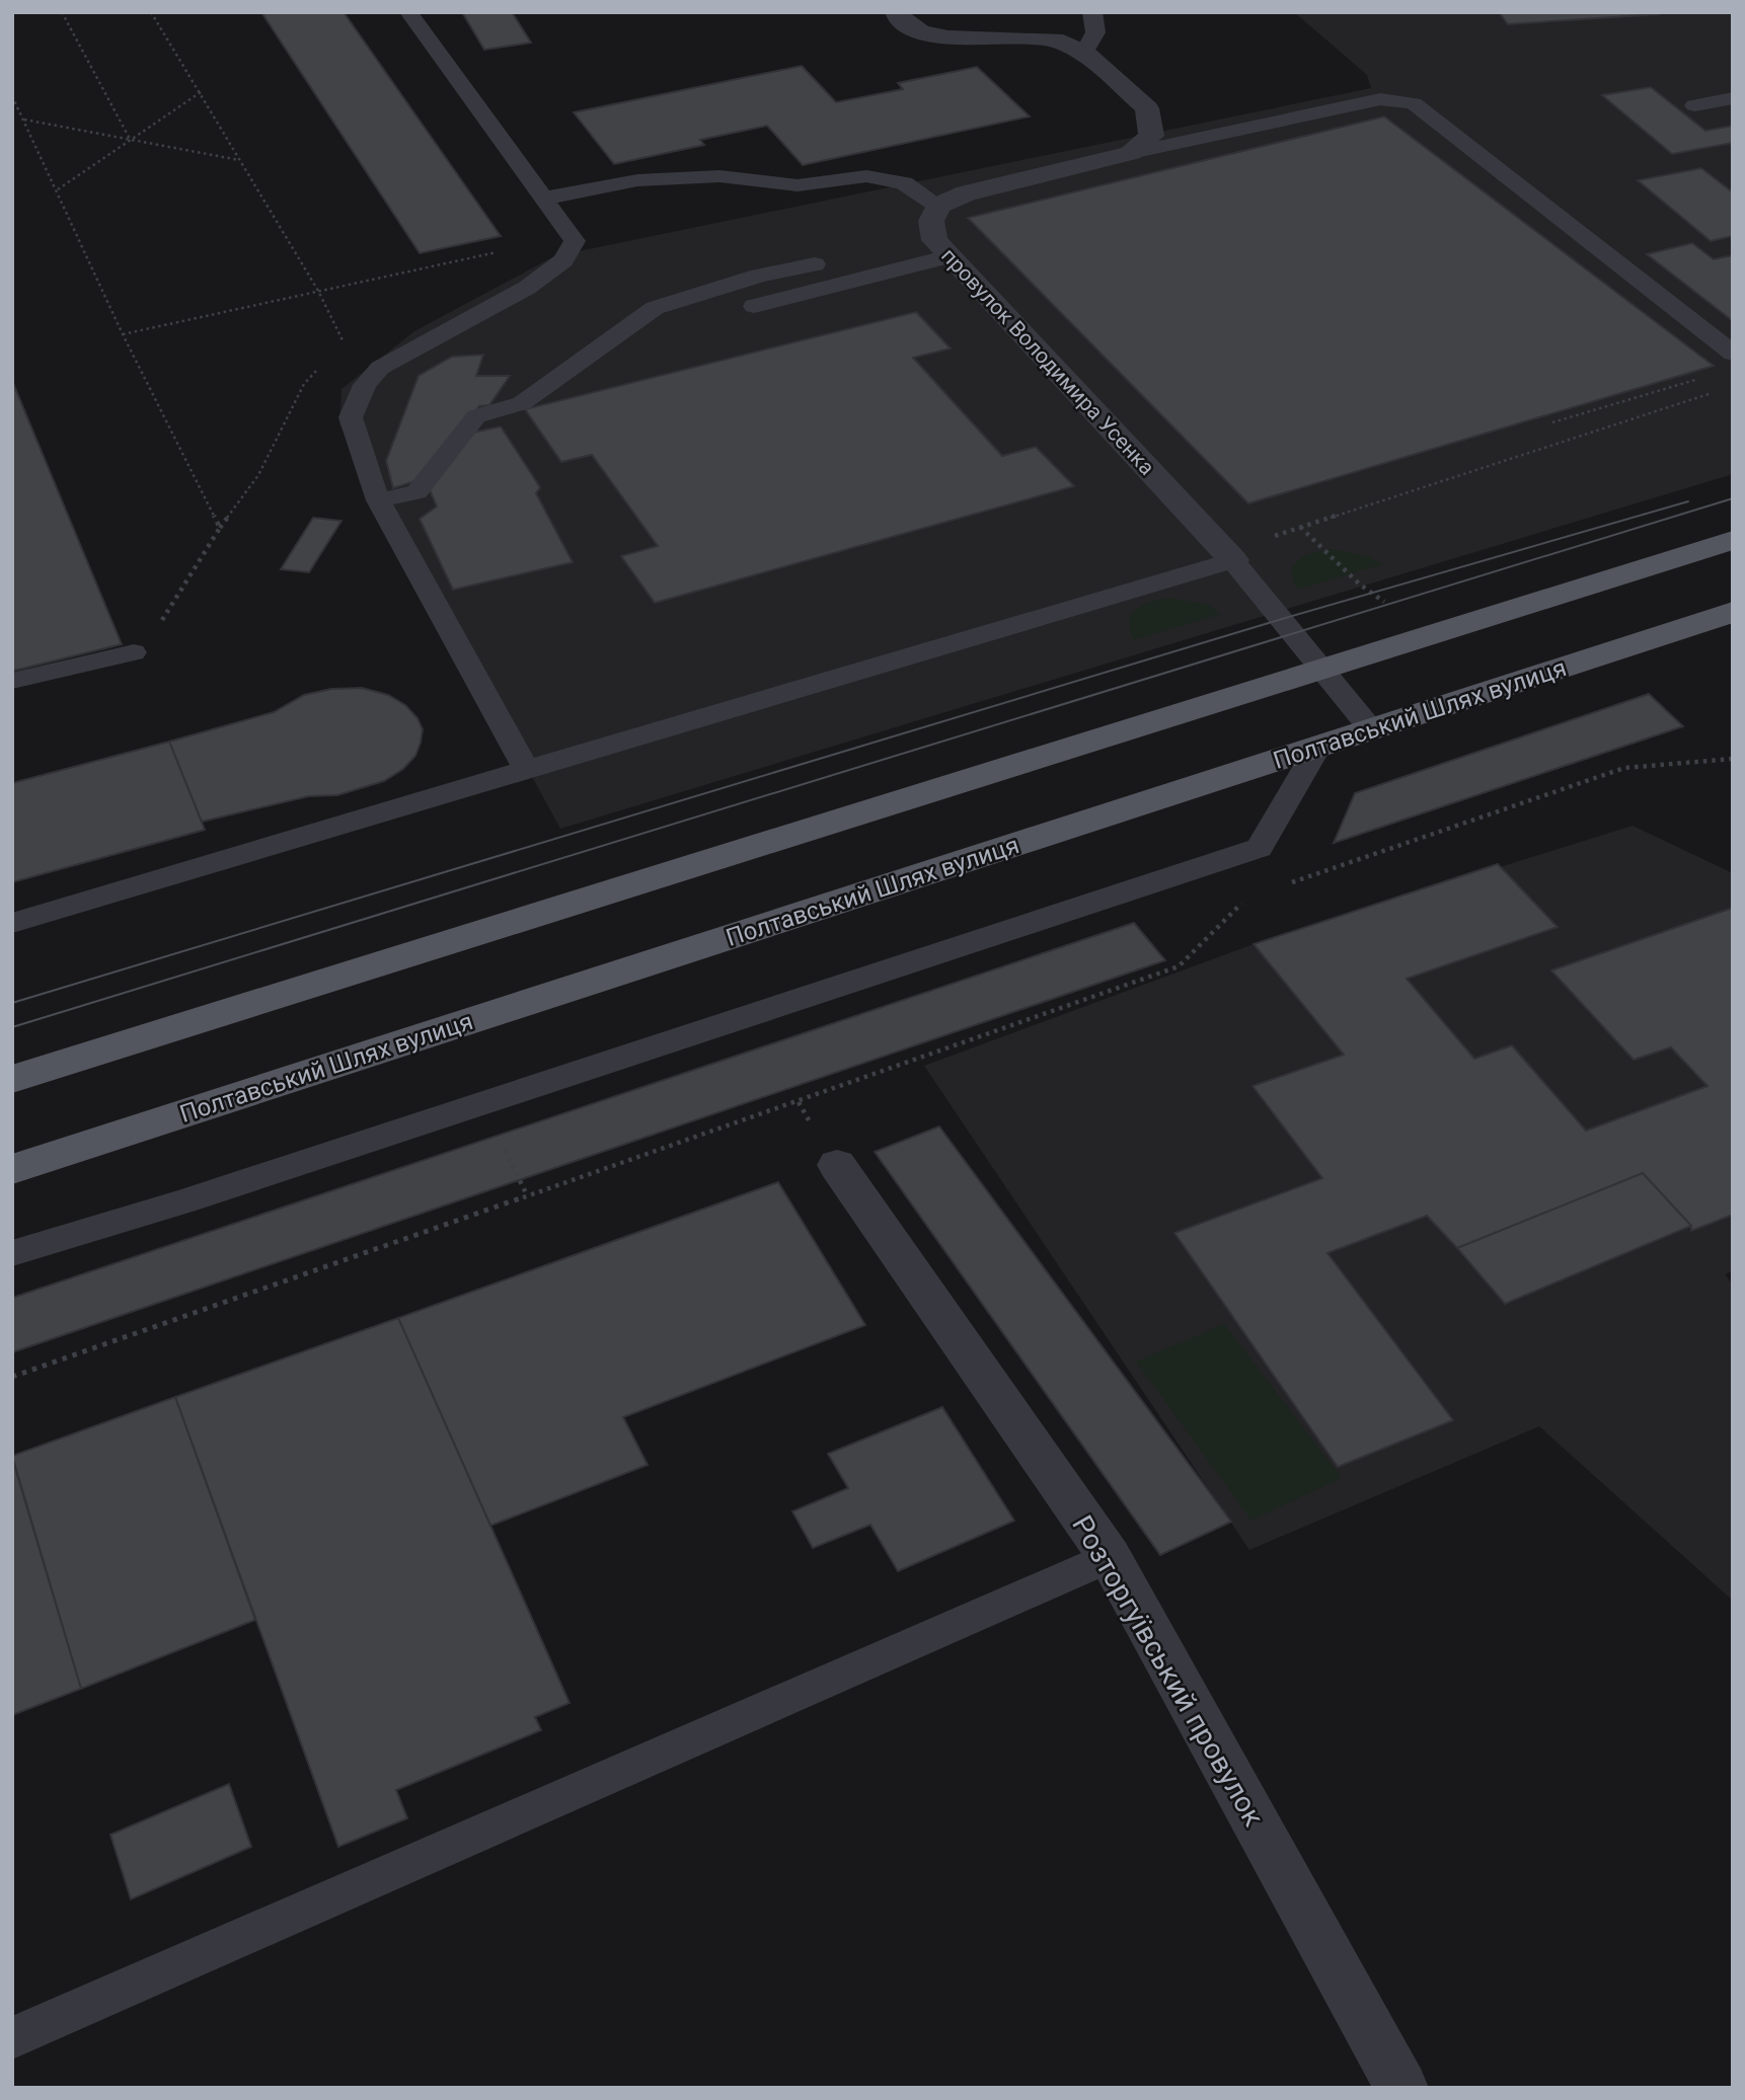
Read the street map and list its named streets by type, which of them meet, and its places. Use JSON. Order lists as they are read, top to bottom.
{
  "streets": {
    "main road": ["Полтавський Шлях вулиця"],
    "street": ["провулок Володимира Усенка", "Розторгуївський провулок"]
  }
}
